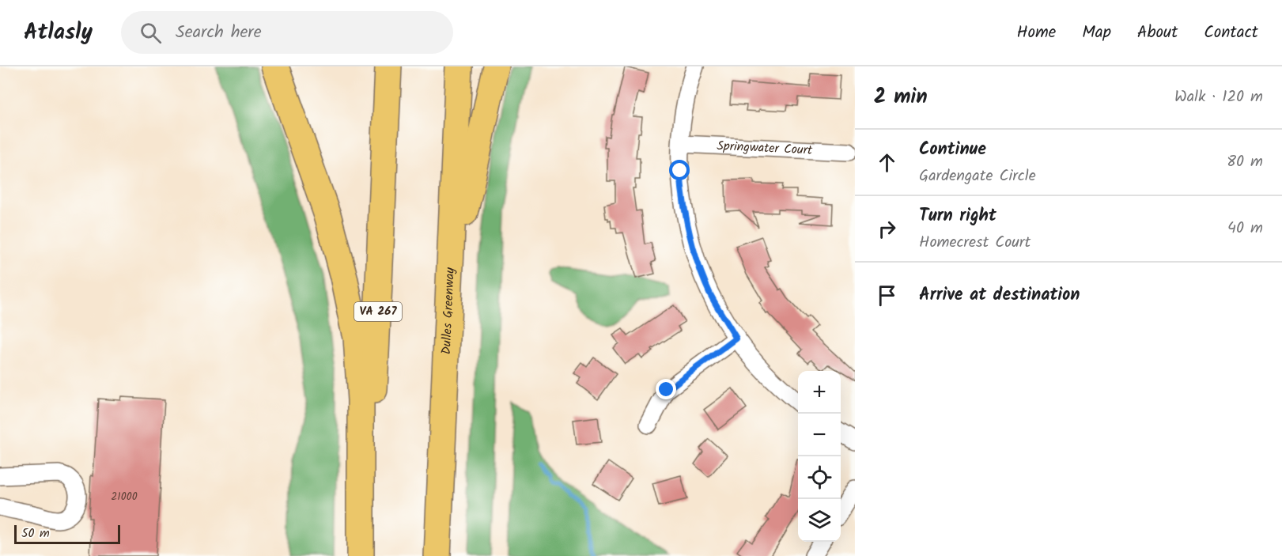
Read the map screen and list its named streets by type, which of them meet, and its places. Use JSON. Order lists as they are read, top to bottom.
{
  "streets": {
    "highway": ["VA 267", "Dulles Greenway"],
    "street": ["Springwater Court"]
  },
  "house_numbers": ["21000"],
  "scale_bar": "50 m",
  "page": {
    "header": "Atlasly",
    "search": "Search here",
    "nav": [
      "Home",
      "Map",
      "About",
      "Contact"
    ],
    "heading": ["2 min", "Walk · 120 m"],
    "list": [
      ["Continue", "Gardengate Circle", "80 m"],
      ["Turn right", "Homecrest Court", "40 m"],
      "Arrive at destination"
    ],
    "map_buttons": ["+", "−"],
    "scale": "50 m"
  }
}
